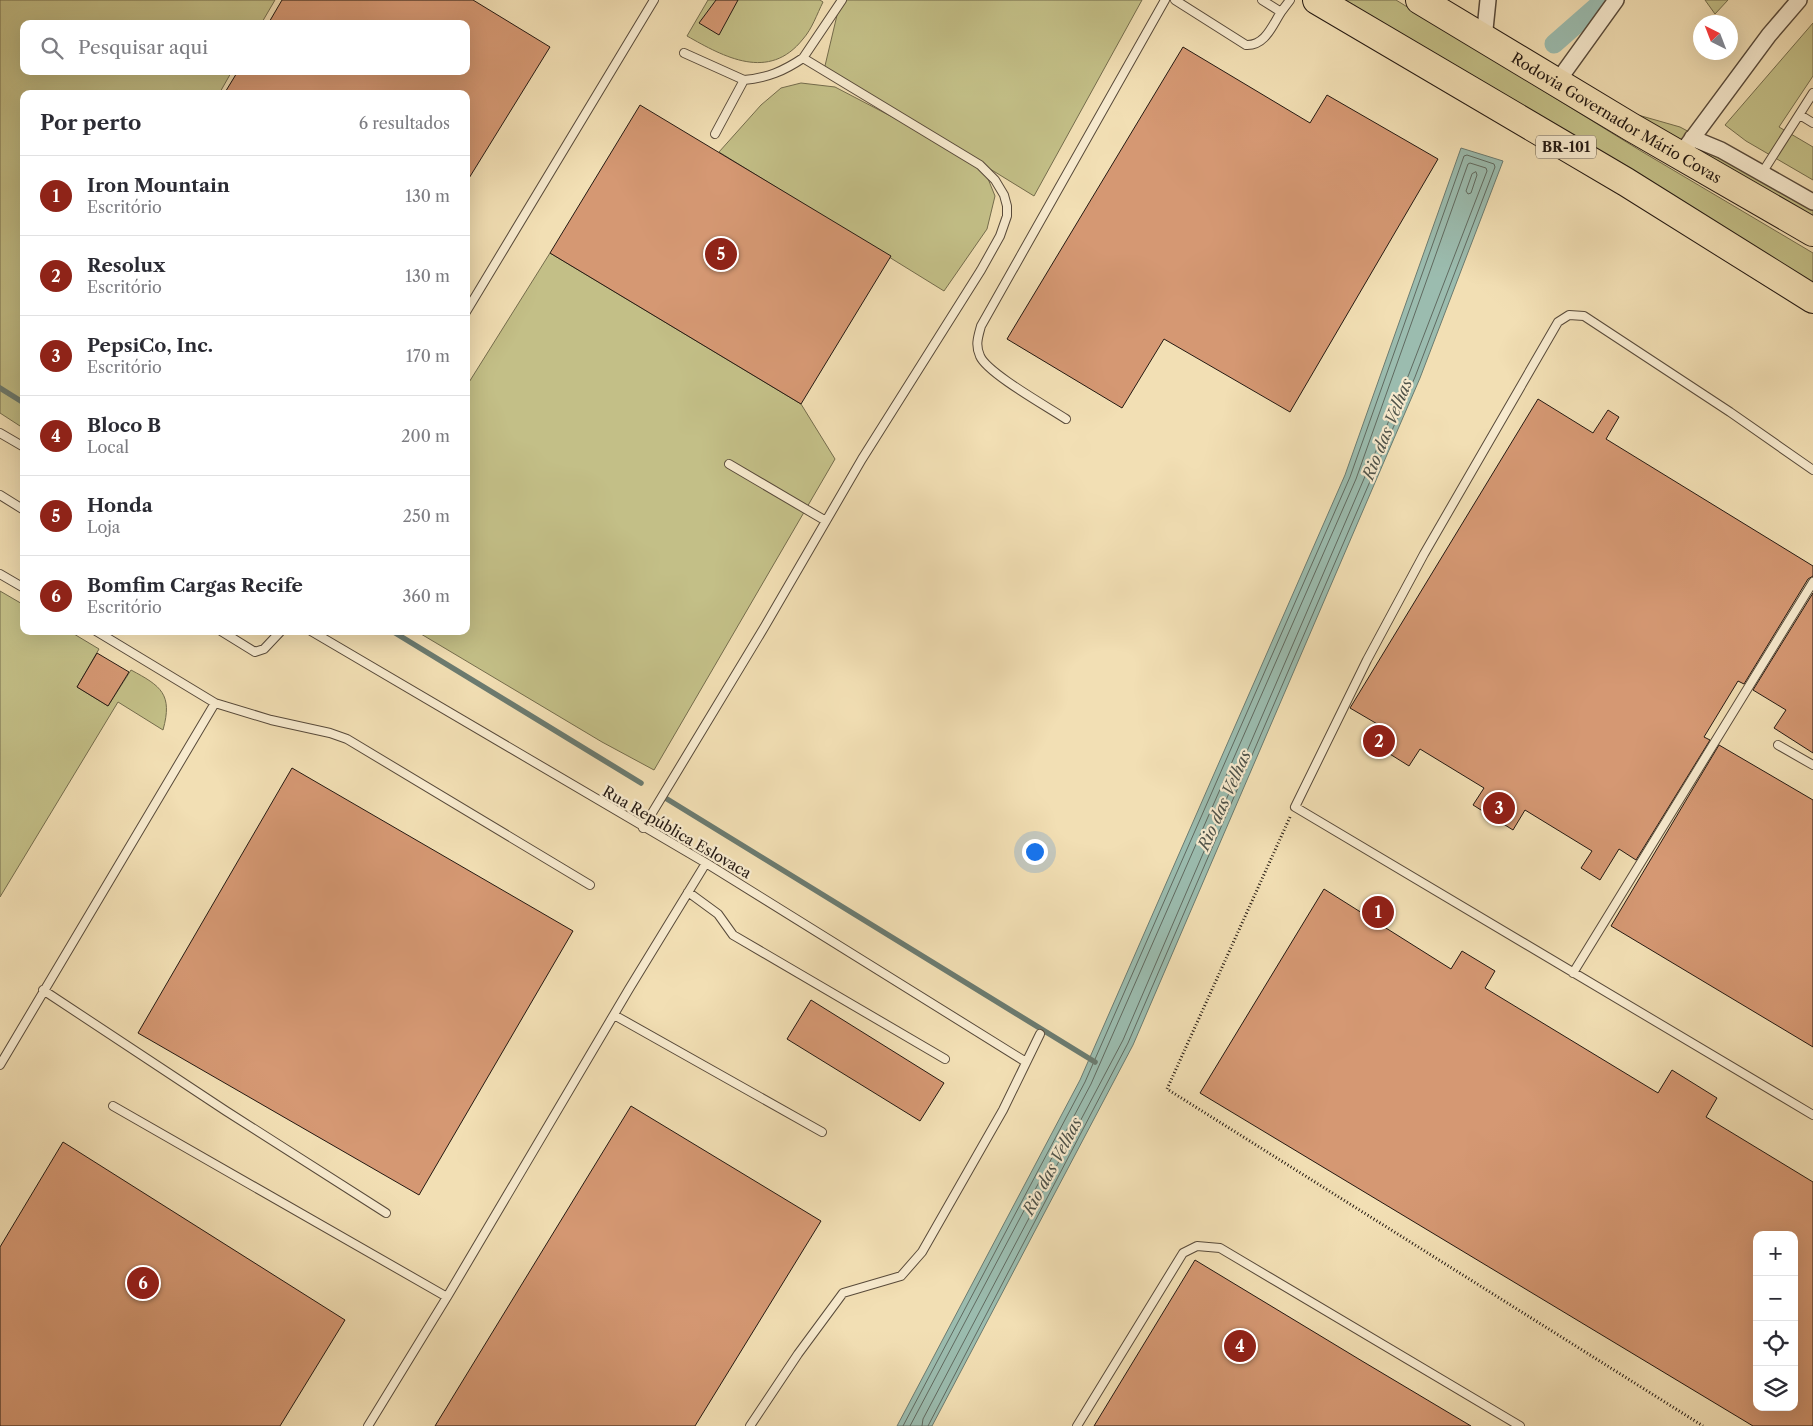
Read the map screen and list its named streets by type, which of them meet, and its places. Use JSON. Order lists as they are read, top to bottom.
{
  "streets": {
    "highway": ["Rodovia Governador Mário Covas", "BR-101"],
    "lane": ["Rua República Eslovaca"]
  },
  "water": ["Rio das Velhas"],
  "north": "top left",
  "page": {
    "search": "Pesquisar aqui",
    "heading": ["Por perto", "6 resultados"],
    "list": [
      {
        "mark": "1",
        "name": "Iron Mountain",
        "note": "Escritório",
        "value": "130 m"
      },
      {
        "mark": "2",
        "name": "Resolux",
        "note": "Escritório",
        "value": "130 m"
      },
      {
        "mark": "3",
        "name": "PepsiCo, Inc.",
        "note": "Escritório",
        "value": "170 m"
      },
      {
        "mark": "4",
        "name": "Bloco B",
        "note": "Local",
        "value": "200 m"
      },
      {
        "mark": "5",
        "name": "Honda",
        "note": "Loja",
        "value": "250 m"
      },
      {
        "mark": "6",
        "name": "Bomfim Cargas Recife",
        "note": "Escritório",
        "value": "360 m"
      }
    ],
    "pins": [
      "5",
      "2",
      "3",
      "1",
      "6",
      "4"
    ],
    "map_buttons": ["+", "−"]
  }
}
